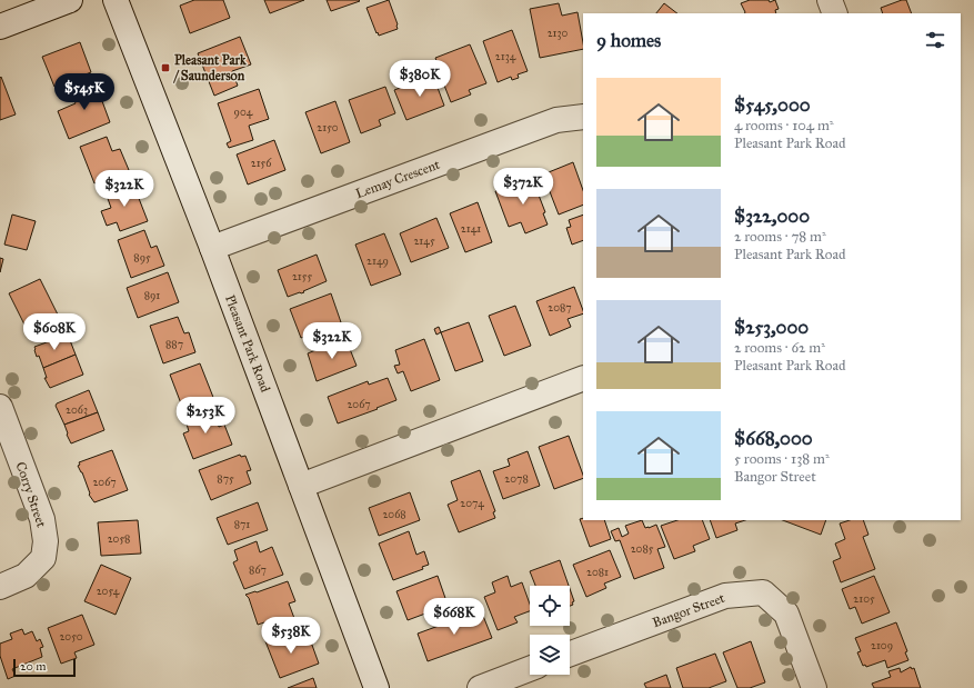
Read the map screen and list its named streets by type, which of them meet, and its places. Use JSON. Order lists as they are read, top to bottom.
{
  "streets": {
    "street": [
      "Lemay Crescent",
      "Pleasant Park Road",
      "Corry Street",
      "Bangor Street"
    ]
  },
  "crossings": [
    ["Lemay Crescent", "Pleasant Park Road"]
  ],
  "places": {
    "transit": ["Pleasant Park / Saunderson"]
  },
  "house_numbers": [
    "2130",
    "2134",
    "904",
    "2150",
    "2156",
    "2141",
    "2145",
    "895",
    "2149",
    "2155",
    "891",
    "2087",
    "887",
    "2067",
    "2063",
    "875",
    "2078",
    "2067",
    "2074",
    "2068",
    "871",
    "2058",
    "2085",
    "867",
    "2081",
    "2054",
    "2105",
    "2050",
    "2109"
  ],
  "scale_bar": "20 m",
  "page": {
    "heading": "9 homes",
    "price": [
      "$380K",
      "$545K",
      "$372K",
      "$322K",
      "$608K",
      "$322K",
      "$253K",
      "$668K",
      "$538K"
    ],
    "list": [
      {
        "name": "$545,000",
        "note": "4 rooms · 104 m² · Pleasant Park Road"
      },
      {
        "name": "$322,000",
        "note": "2 rooms · 78 m² · Pleasant Park Road"
      },
      {
        "name": "$253,000",
        "note": "2 rooms · 62 m² · Pleasant Park Road"
      },
      {
        "name": "$668,000",
        "note": "5 rooms · 138 m² · Bangor Street"
      }
    ],
    "scale": "20 m"
  }
}
